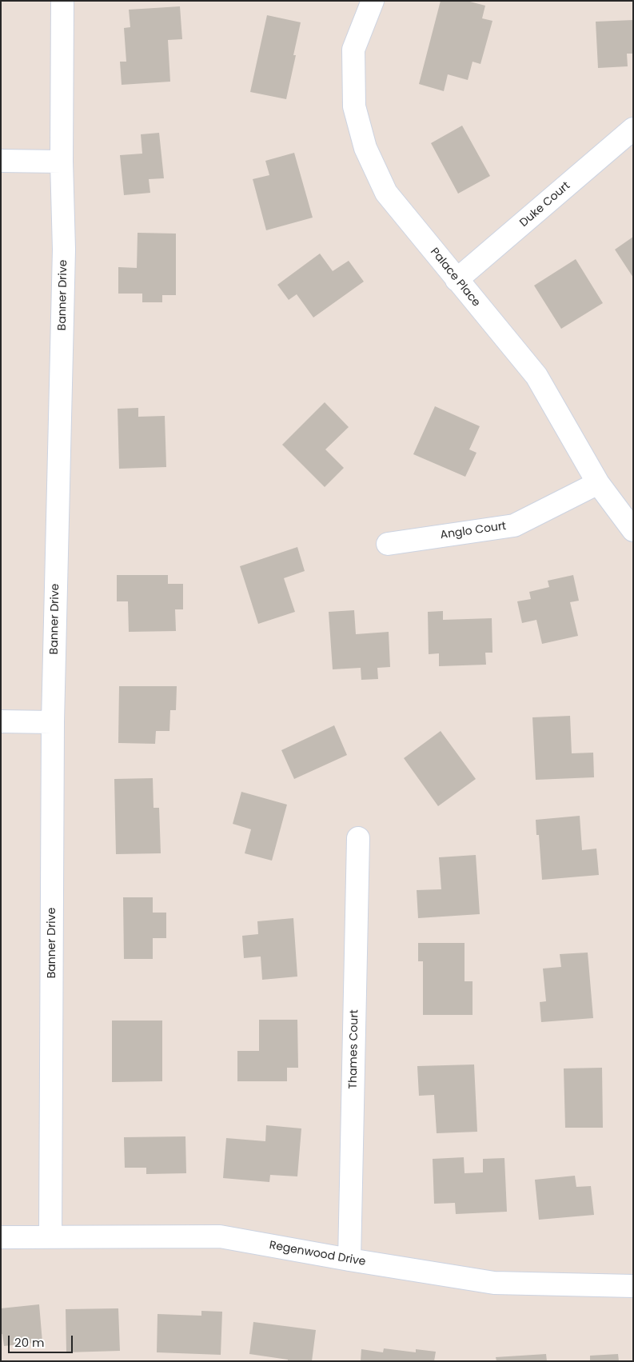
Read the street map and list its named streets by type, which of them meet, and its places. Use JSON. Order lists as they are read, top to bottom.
{
  "streets": {
    "street": [
      "Duke Court",
      "Palace Place",
      "Banner Drive",
      "Anglo Court",
      "Thames Court",
      "Regenwood Drive"
    ]
  },
  "crossings": [
    ["Duke Court", "Palace Place"],
    ["Palace Place", "Anglo Court"],
    ["Banner Drive", "Regenwood Drive"],
    ["Thames Court", "Regenwood Drive"]
  ],
  "scale_bar": "20 m"
}
